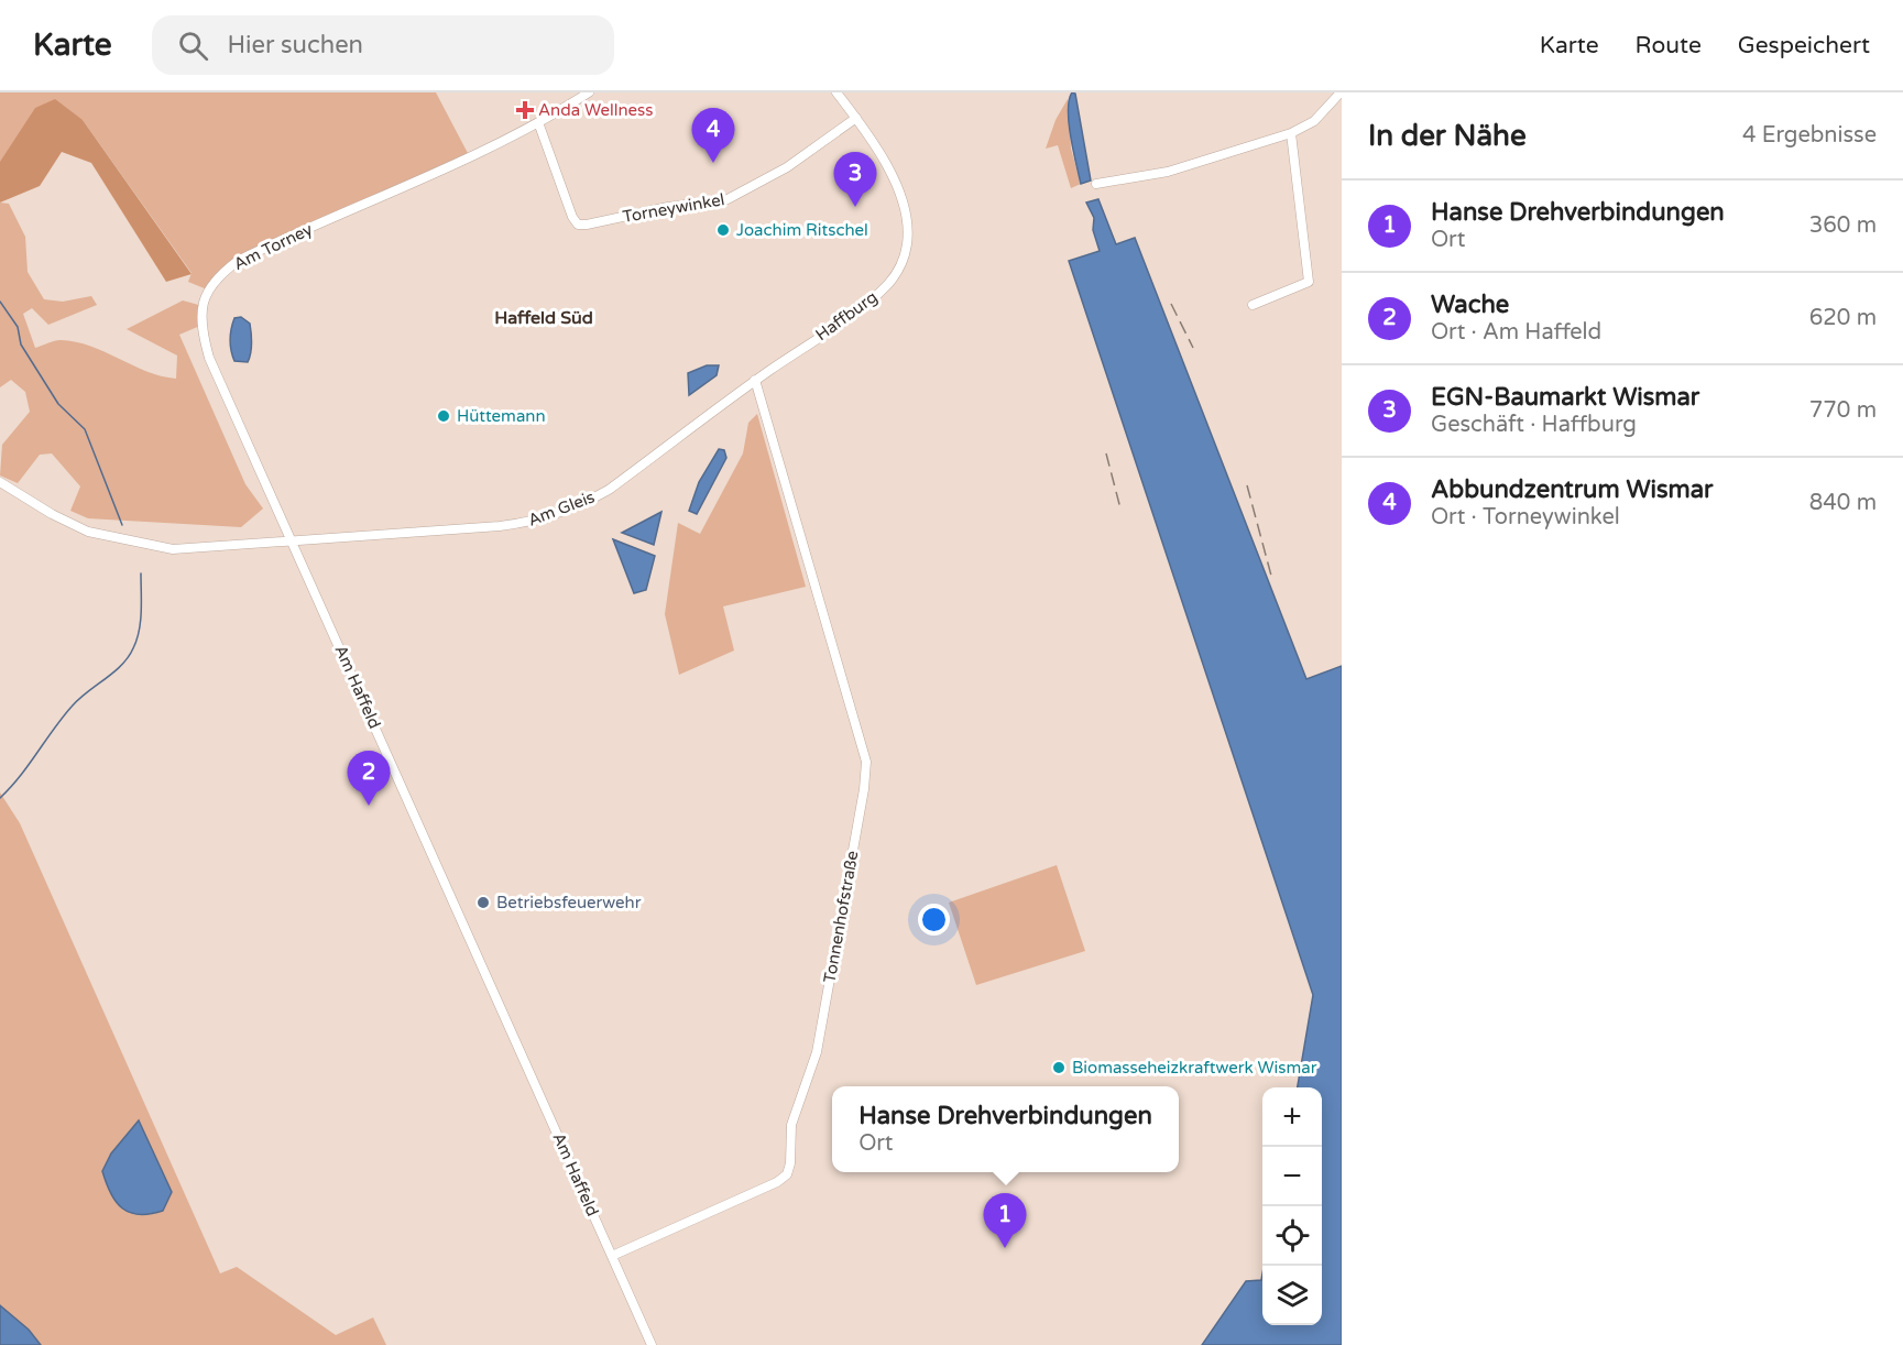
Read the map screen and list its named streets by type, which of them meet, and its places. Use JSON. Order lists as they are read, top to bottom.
{
  "streets": {
    "street": [
      "Torneywinkel",
      "Am Torney",
      "Haffburg",
      "Am Gleis",
      "Am Haffeld",
      "Tonnenhofstraße"
    ]
  },
  "crossings": [
    ["Torneywinkel", "Am Torney"],
    ["Torneywinkel", "Haffburg"],
    ["Am Torney", "Am Gleis"],
    ["Am Torney", "Am Haffeld"],
    ["Haffburg", "Am Gleis"],
    ["Haffburg", "Tonnenhofstraße"],
    ["Am Gleis", "Am Haffeld"],
    ["Am Gleis", "Tonnenhofstraße"],
    ["Am Haffeld", "Tonnenhofstraße"]
  ],
  "districts": ["Haffeld Süd"],
  "places": {
    "health": ["Anda Wellness"],
    "other": [
      "Joachim Ritschel",
      "Hüttemann",
      "Betriebsfeuerwehr",
      "Biomasseheizkraftwerk Wismar"
    ]
  },
  "page": {
    "header": "Karte",
    "search": "Hier suchen",
    "nav": ["Karte", "Route", "Gespeichert"],
    "heading": ["In der Nähe", "4 Ergebnisse"],
    "pins": [
      "4",
      "3",
      "2",
      "1"
    ],
    "list": [
      {
        "mark": "1",
        "name": "Hanse Drehverbindungen",
        "note": "Ort",
        "value": "360 m"
      },
      {
        "mark": "2",
        "name": "Wache",
        "note": "Ort · Am Haffeld",
        "value": "620 m"
      },
      {
        "mark": "3",
        "name": "EGN-Baumarkt Wismar",
        "note": "Geschäft · Haffburg",
        "value": "770 m"
      },
      {
        "mark": "4",
        "name": "Abbundzentrum Wismar",
        "note": "Ort · Torneywinkel",
        "value": "840 m"
      }
    ],
    "popup": ["Hanse Drehverbindungen", "Ort"],
    "map_buttons": ["+", "−"]
  }
}
